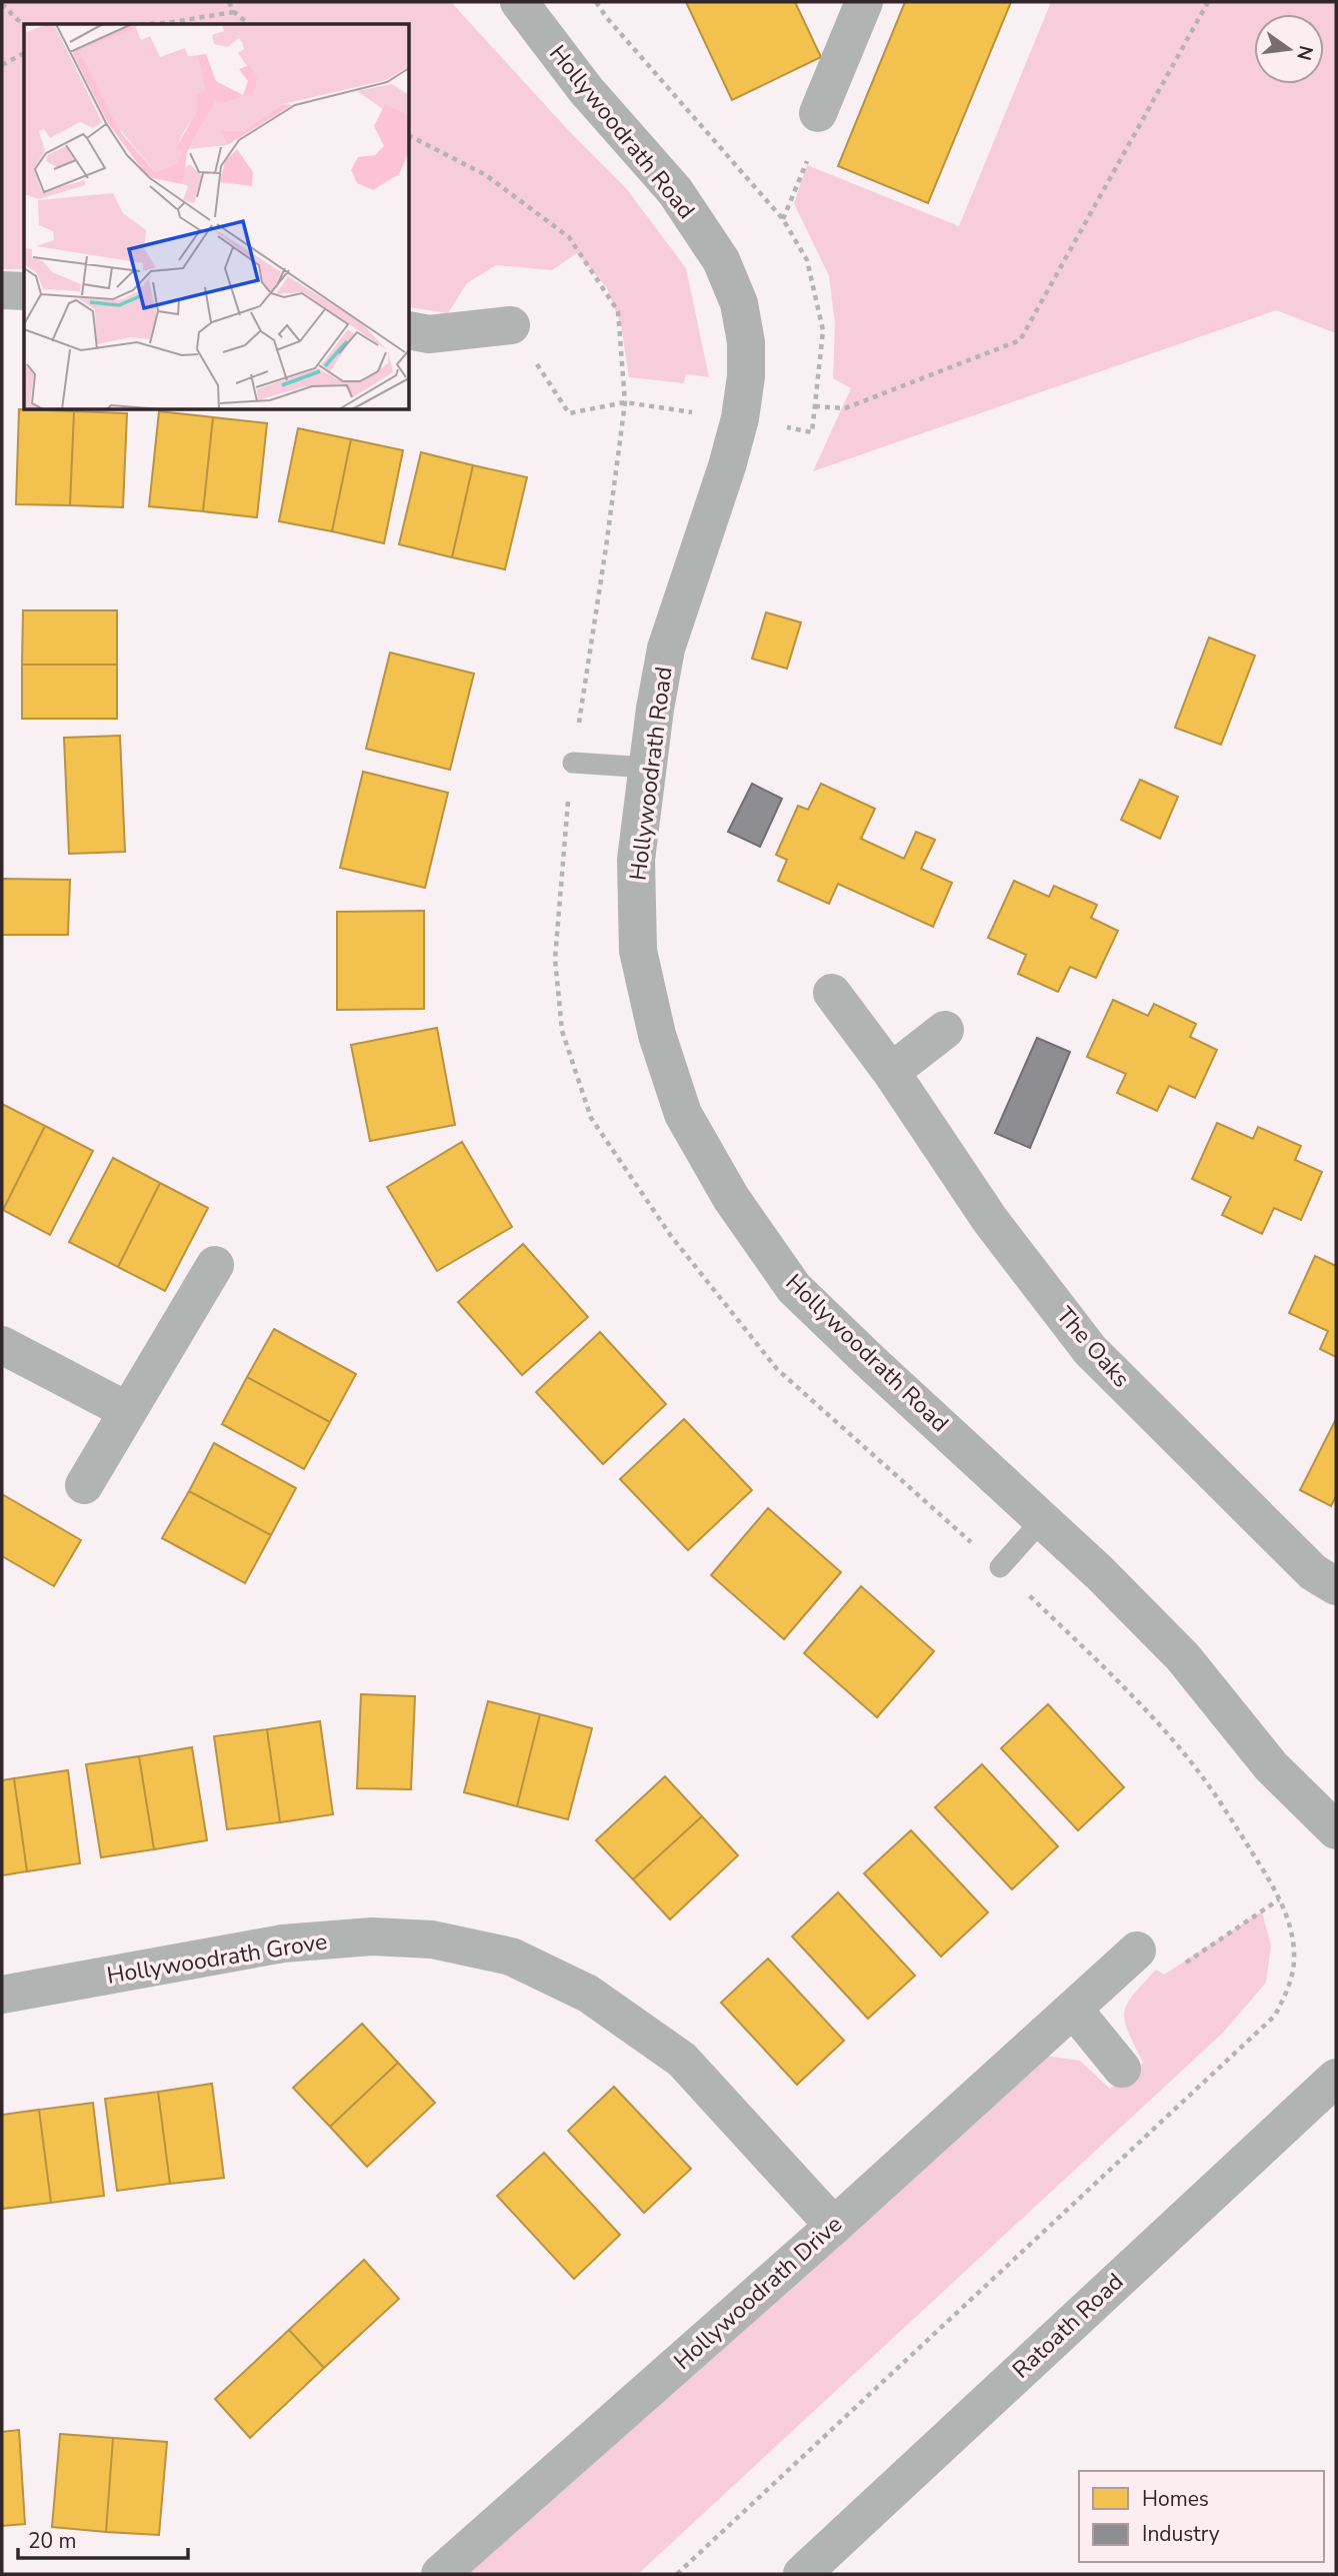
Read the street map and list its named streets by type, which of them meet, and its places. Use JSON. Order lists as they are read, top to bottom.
{
  "streets": {
    "main road": ["Hollywoodrath Road"],
    "street": [
      "The Oaks",
      "Hollywoodrath Grove",
      "Hollywoodrath Drive",
      "Ratoath Road"
    ]
  },
  "crossings": [
    ["Hollywoodrath Grove", "Hollywoodrath Drive"]
  ],
  "legend": ["Homes", "Industry"],
  "scale_bar": "20 m",
  "north": "right"
}
